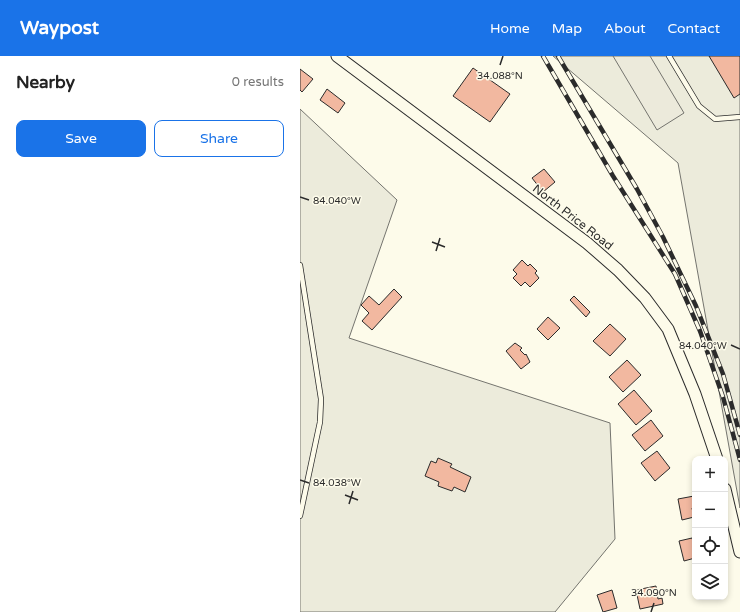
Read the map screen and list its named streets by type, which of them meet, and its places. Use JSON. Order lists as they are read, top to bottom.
{
  "streets": {
    "street": ["North Price Road"]
  },
  "page": {
    "header": "Waypost",
    "nav": [
      "Home",
      "Map",
      "About",
      "Contact"
    ],
    "heading": ["Nearby", "0 results"],
    "buttons": ["Save", "Share"],
    "map_buttons": ["+", "−"]
  },
  "coordinates": [
    "34.088°N",
    "84.040°W",
    "84.038°W",
    "34.090°N"
  ]
}
